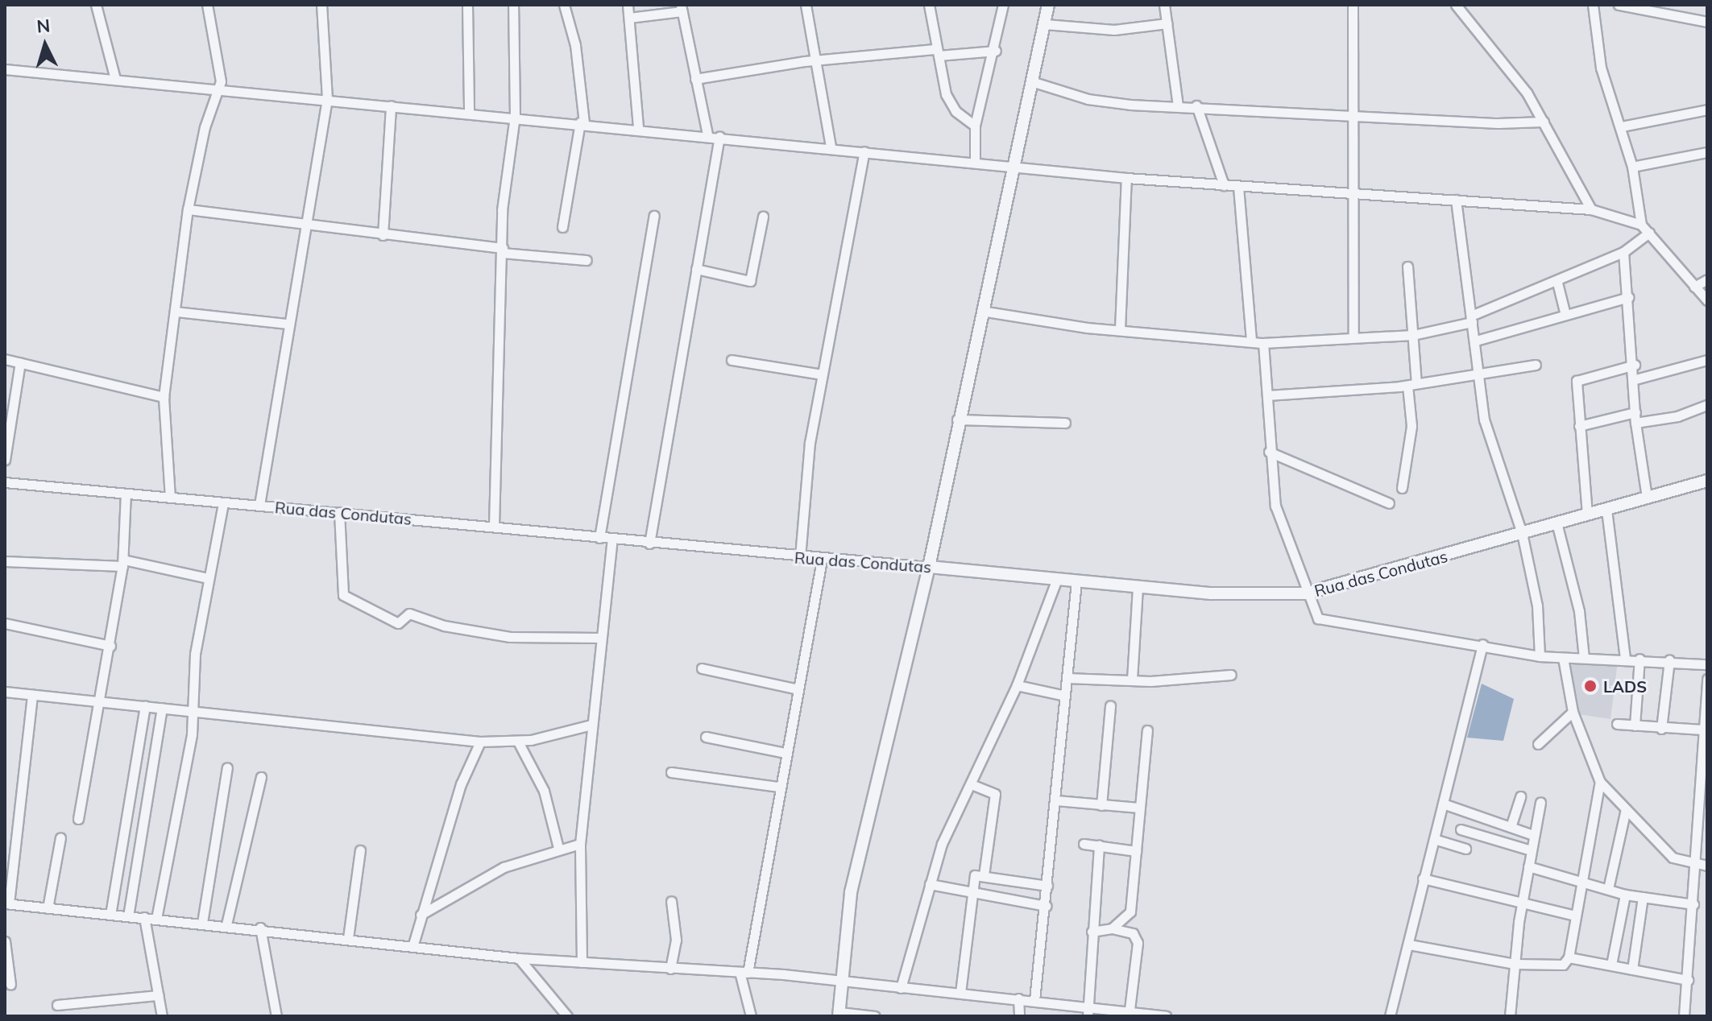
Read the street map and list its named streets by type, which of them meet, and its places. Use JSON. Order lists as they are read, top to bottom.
{
  "streets": {
    "street": ["Rua das Condutas"]
  },
  "places": ["LADS"],
  "north": "top"
}
